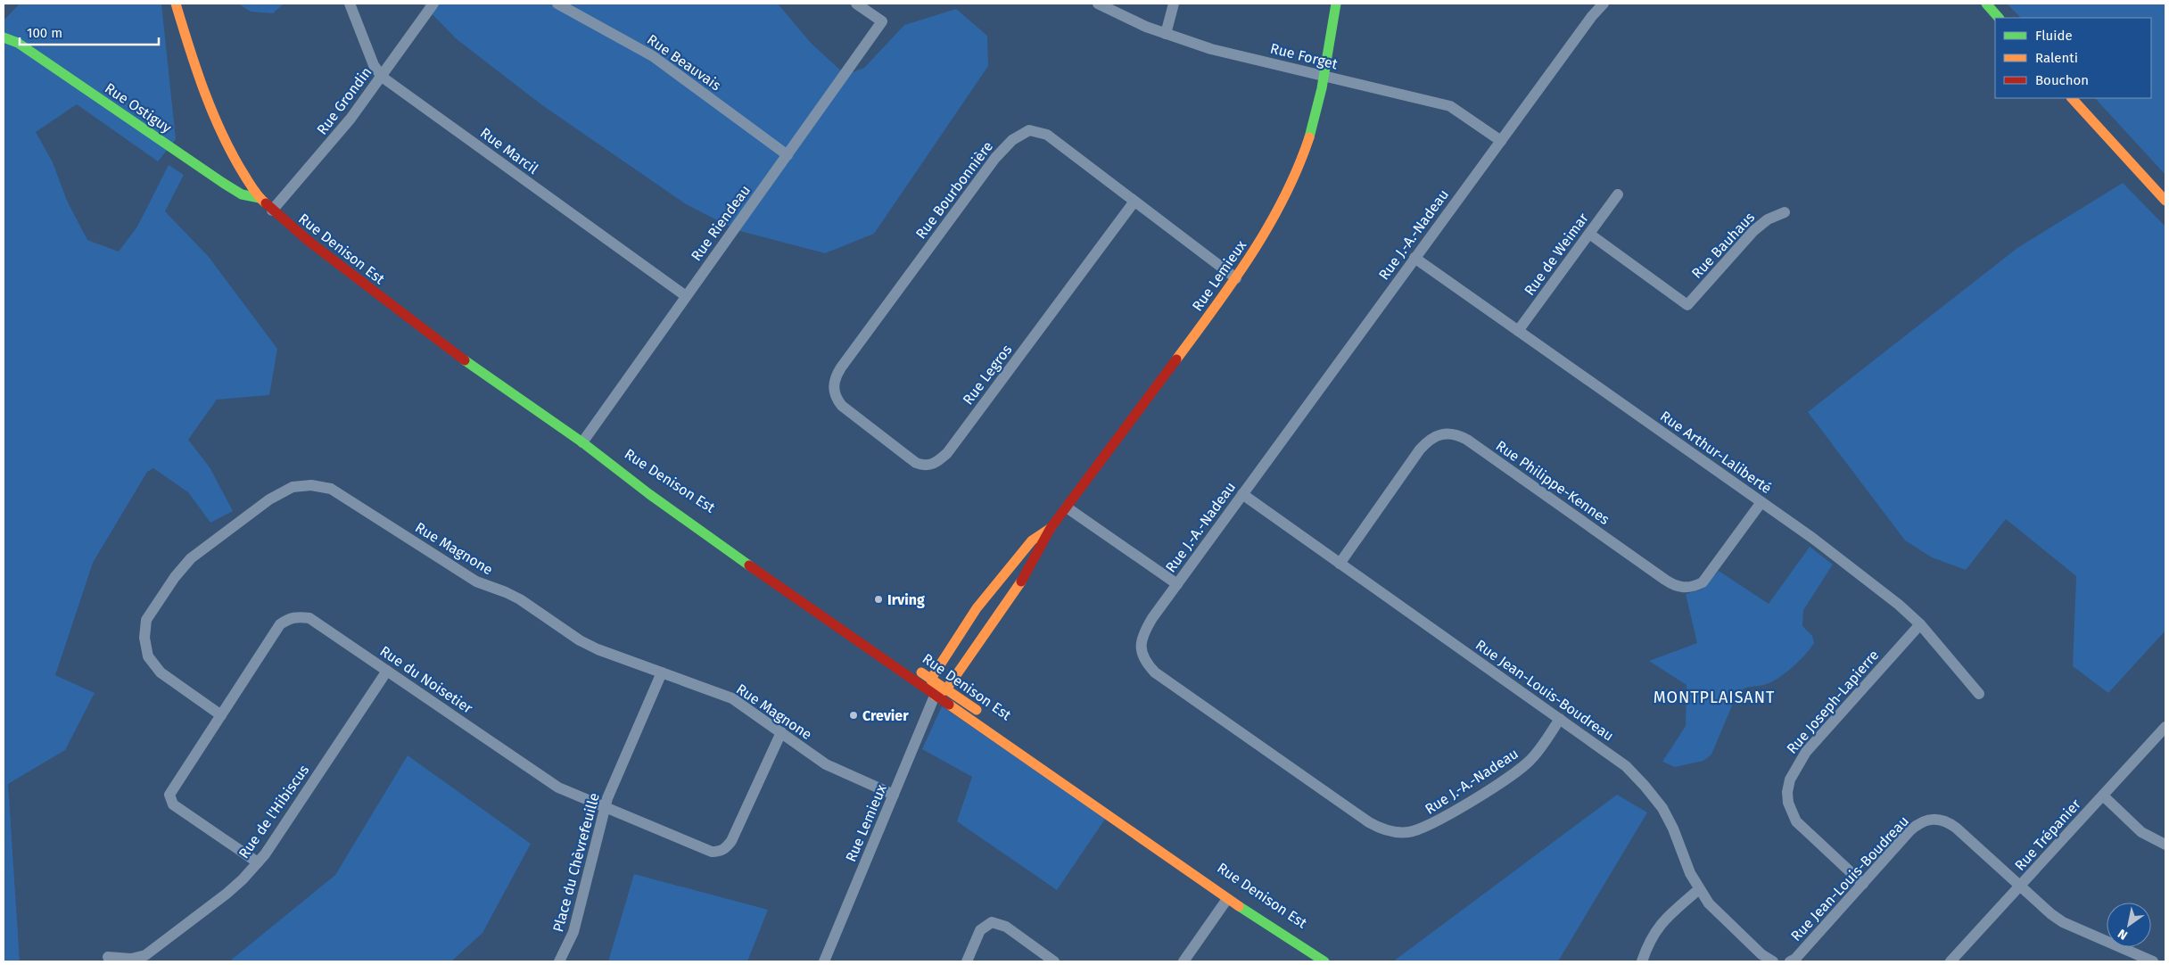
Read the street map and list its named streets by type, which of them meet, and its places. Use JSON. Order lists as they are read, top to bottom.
{
  "streets": {
    "main road": ["Rue Ostiguy", "Rue Denison Est", "Rue Lemieux"],
    "street": [
      "Rue Forget",
      "Rue Beauvais",
      "Rue Grondin",
      "Rue Marcil",
      "Rue Bourbonnière",
      "Rue Riendeau",
      "Rue J.-A.-Nadeau",
      "Rue Bauhaus",
      "Rue de Weimar",
      "Rue Legros",
      "Rue Arthur-Laliberté",
      "Rue Philippe-Kennes",
      "Rue Magnone",
      "Rue du Noisetier",
      "Rue Jean-Louis-Boudreau",
      "Rue Joseph-Lapierre",
      "Rue de l'Hibiscus",
      "Rue Trépanier",
      "Place du Chèvrefeuille"
    ]
  },
  "crossings": [
    ["Rue Forget", "Rue J.-A.-Nadeau"],
    ["Rue Forget", "Rue Lemieux"],
    ["Rue Beauvais", "Rue Riendeau"],
    ["Rue Grondin", "Rue Marcil"],
    ["Rue Grondin", "Rue Denison Est"],
    ["Rue Ostiguy", "Rue Denison Est"],
    ["Rue Marcil", "Rue Riendeau"],
    ["Rue Bourbonnière", "Rue Lemieux"],
    ["Rue Bourbonnière", "Rue Legros"],
    ["Rue Riendeau", "Rue Denison Est"],
    ["Rue J.-A.-Nadeau", "Rue Arthur-Laliberté"],
    ["Rue J.-A.-Nadeau", "Rue Jean-Louis-Boudreau"],
    ["Rue Bauhaus", "Rue de Weimar"],
    ["Rue Denison Est", "Rue Lemieux"],
    ["Rue de Weimar", "Rue Arthur-Laliberté"],
    ["Rue Lemieux", "Rue Magnone"],
    ["Rue Arthur-Laliberté", "Rue Philippe-Kennes"],
    ["Rue Arthur-Laliberté", "Rue Joseph-Lapierre"],
    ["Rue Philippe-Kennes", "Rue Jean-Louis-Boudreau"],
    ["Rue Magnone", "Rue du Noisetier"],
    ["Rue Magnone", "Place du Chèvrefeuille"],
    ["Rue du Noisetier", "Rue de l'Hibiscus"],
    ["Rue du Noisetier", "Place du Chèvrefeuille"],
    ["Rue Jean-Louis-Boudreau", "Rue Joseph-Lapierre"],
    ["Rue Jean-Louis-Boudreau", "Rue Trépanier"]
  ],
  "districts": ["MONTPLAISANT"],
  "places": ["Irving", "Crevier"],
  "legend": ["Fluide", "Ralenti", "Bouchon"],
  "scale_bar": "100 m",
  "north": "bottom left"
}
